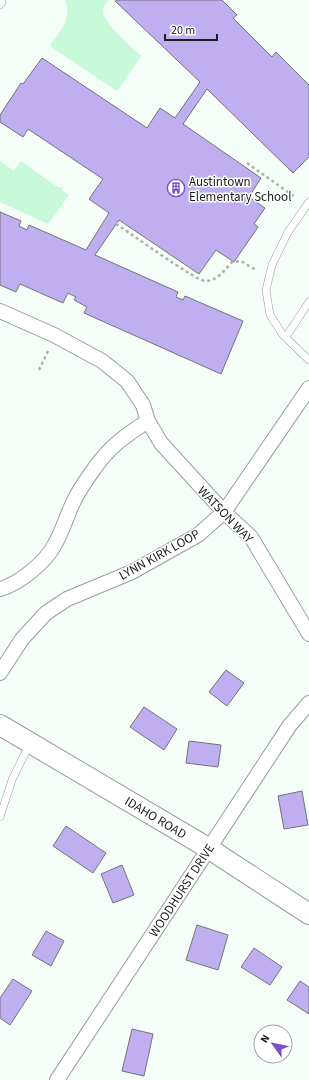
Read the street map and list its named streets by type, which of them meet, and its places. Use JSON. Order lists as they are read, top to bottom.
{
  "streets": {
    "street": [
      "WATSON WAY",
      "LYNN KIRK LOOP",
      "IDAHO ROAD",
      "WOODHURST DRIVE"
    ]
  },
  "crossings": [
    ["WATSON WAY", "LYNN KIRK LOOP"],
    ["IDAHO ROAD", "WOODHURST DRIVE"]
  ],
  "places": {
    "building": ["Austintown Elementary School"]
  },
  "scale_bar": "20 m",
  "north": "top left"
}
